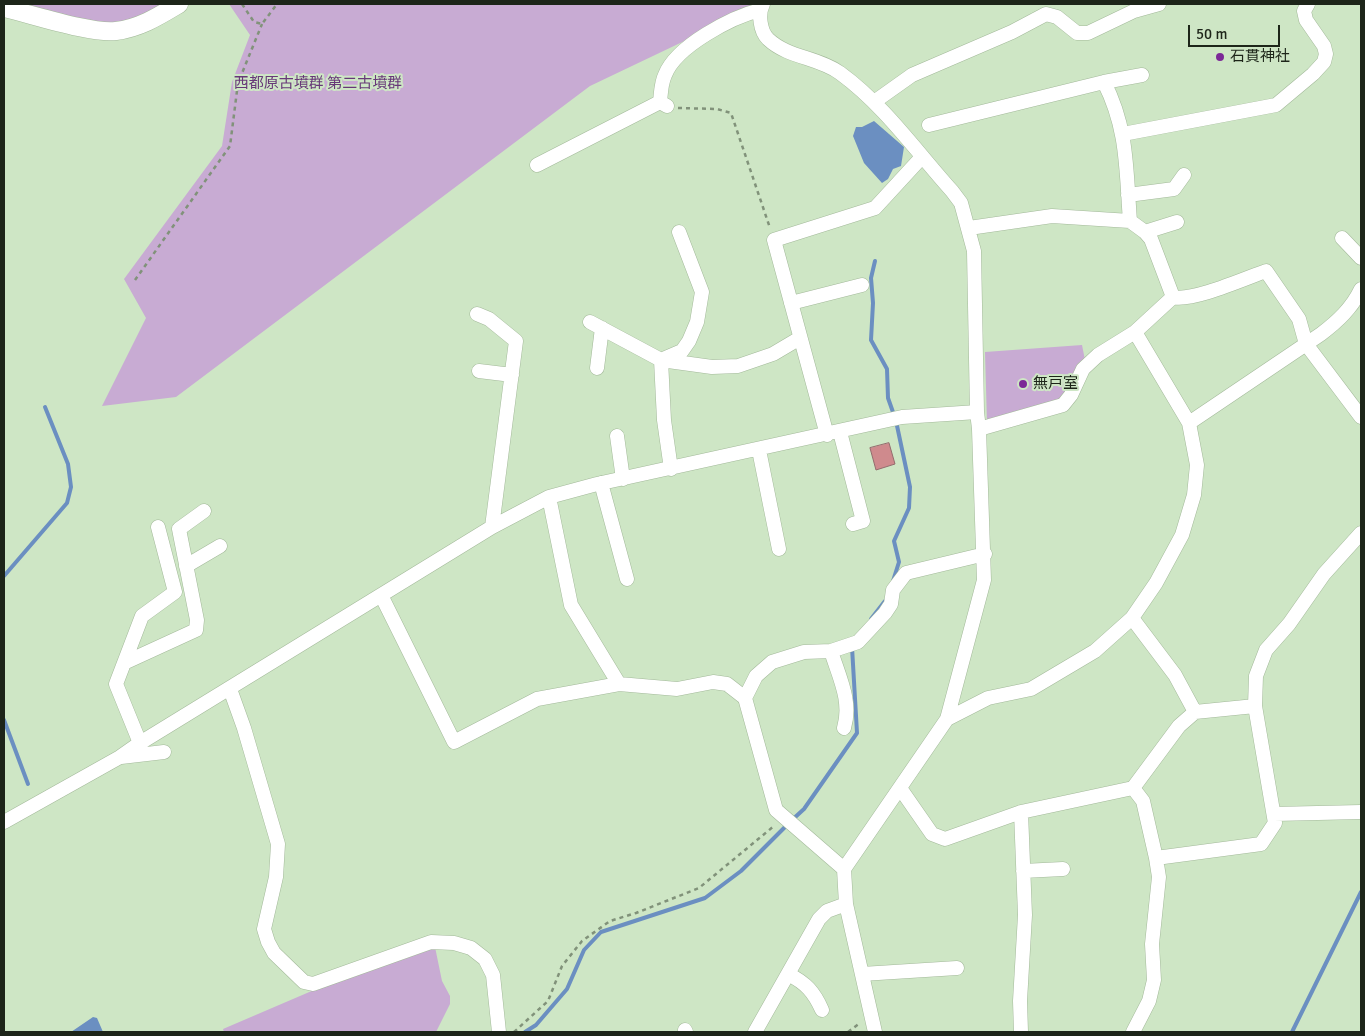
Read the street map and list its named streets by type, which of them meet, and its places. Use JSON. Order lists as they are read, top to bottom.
{
  "parks": ["西都原古墳群 第二古墳群"],
  "places": ["石貫神社", "無戸室"],
  "scale_bar": "50 m"
}
